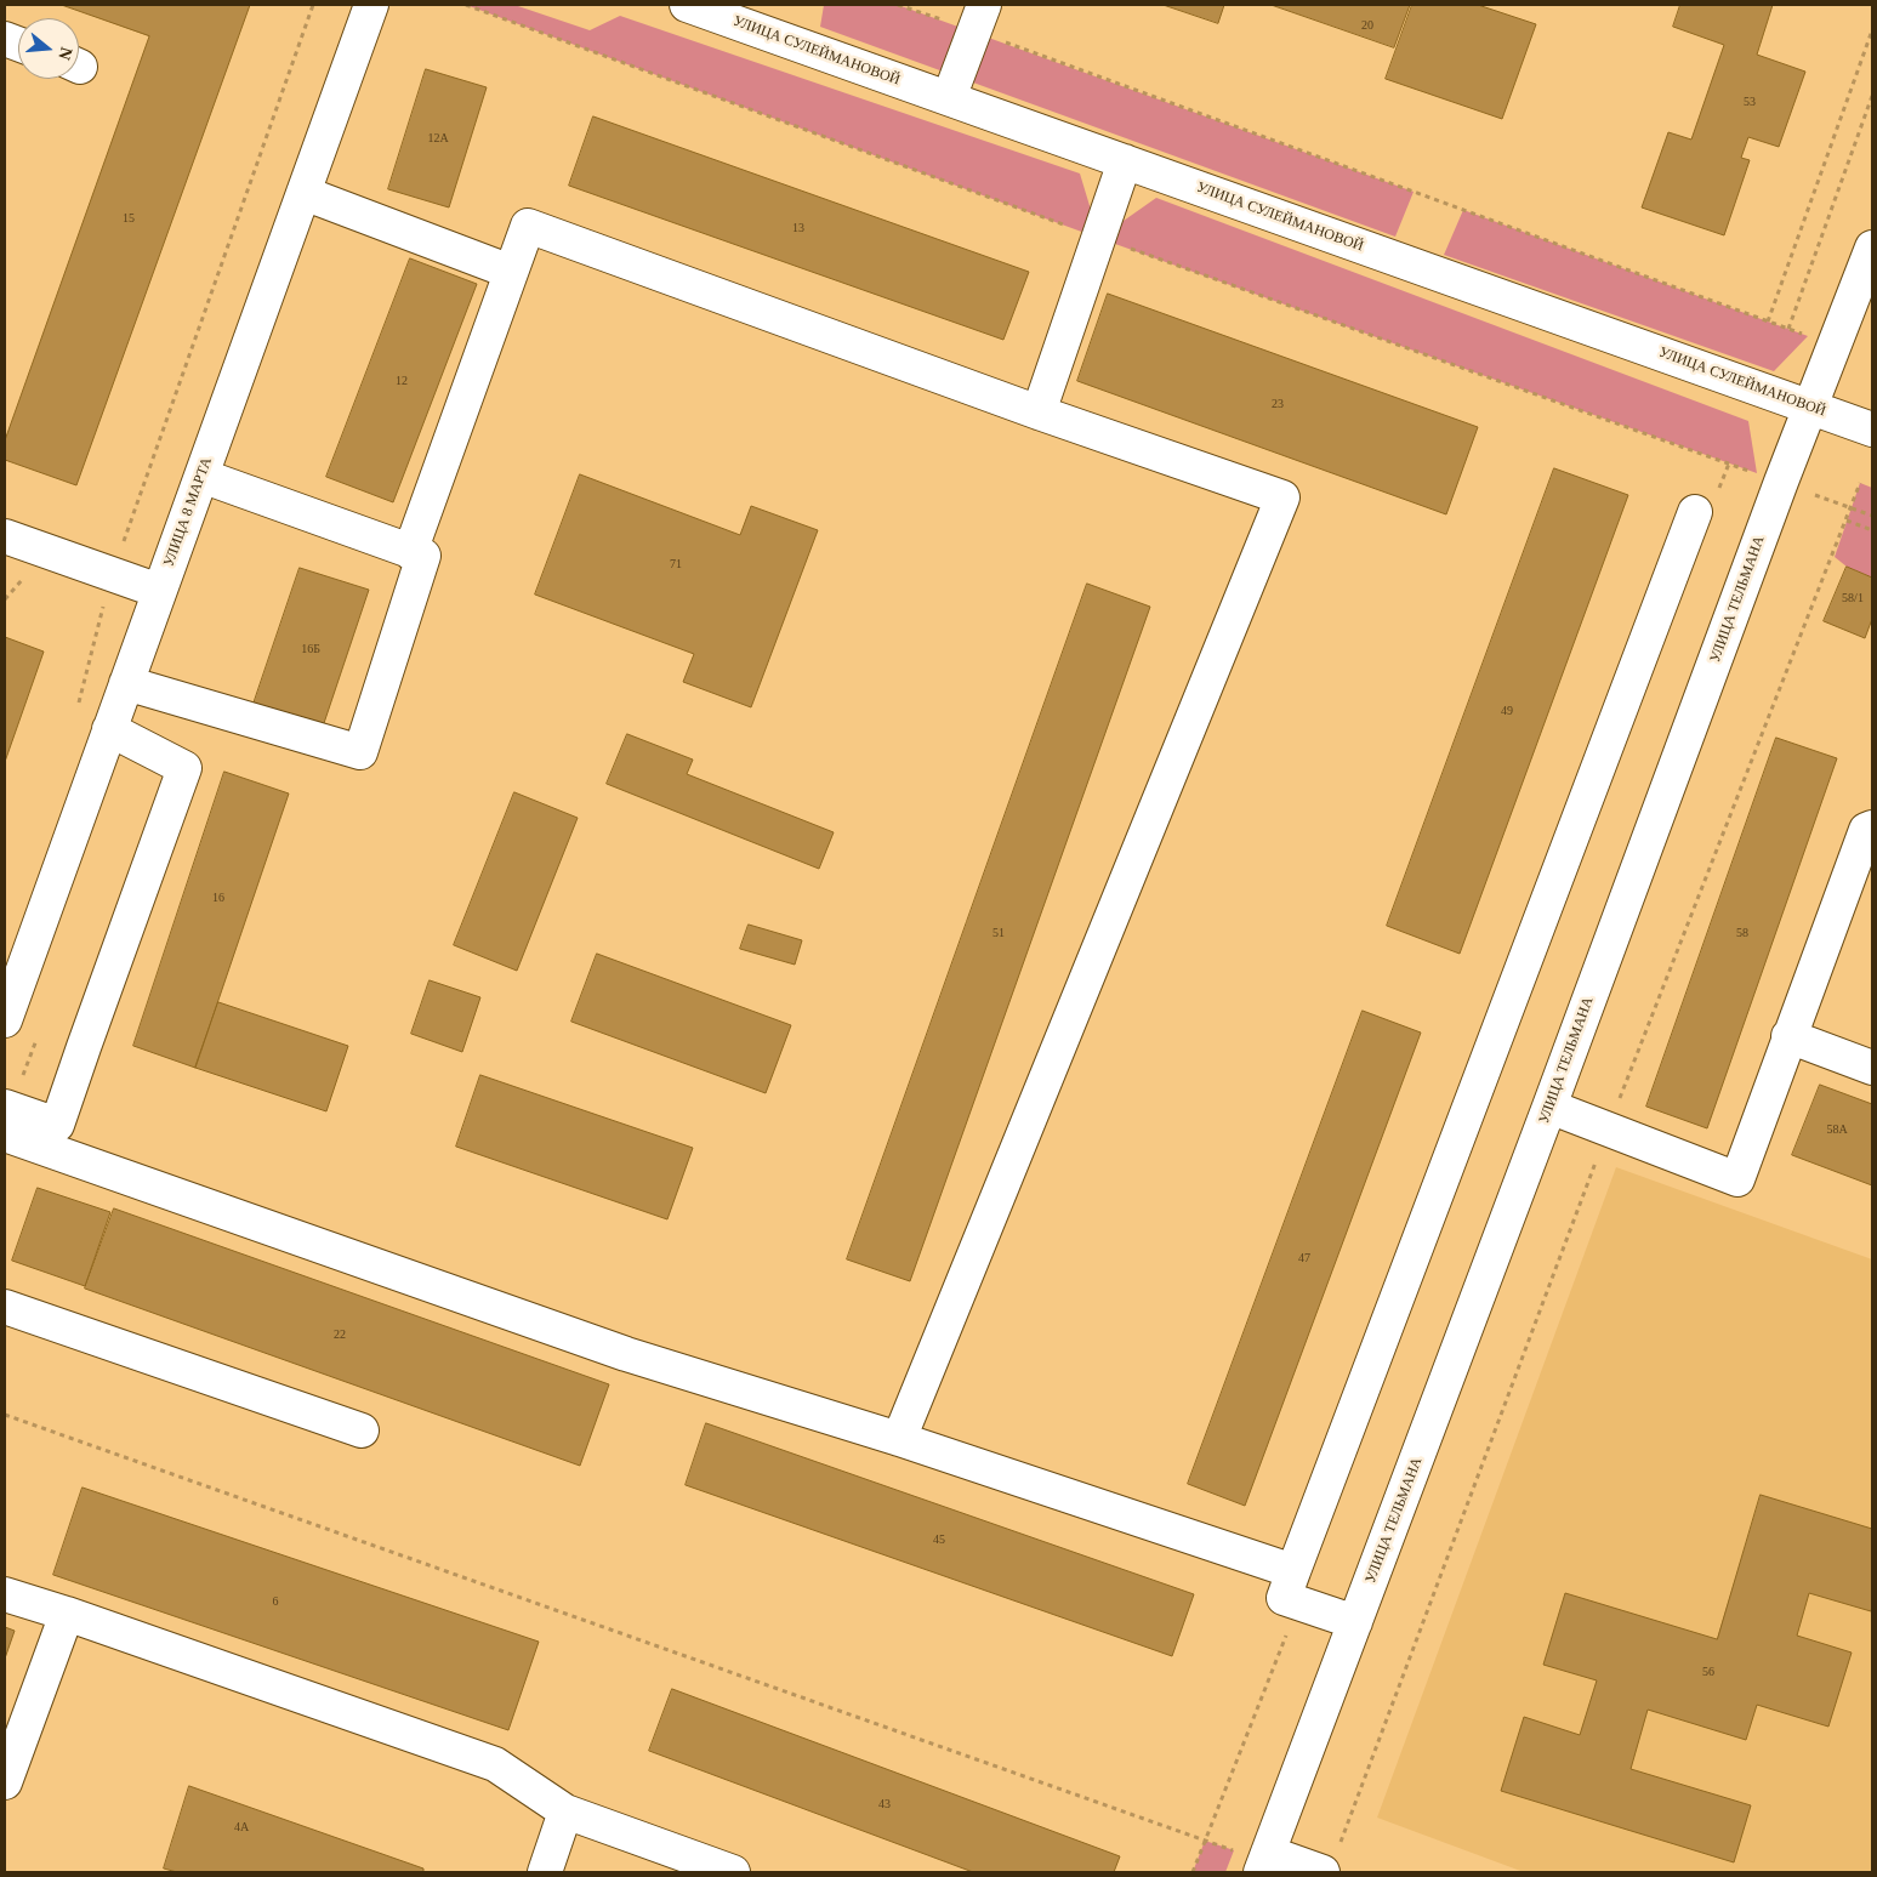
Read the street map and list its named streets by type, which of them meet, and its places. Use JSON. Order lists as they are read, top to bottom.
{
  "streets": {
    "street": ["УЛИЦА СУЛЕЙМАНОВОЙ", "УЛИЦА 8 МАРТА", "УЛИЦА ТЕЛЬМАНА"]
  },
  "crossings": [
    ["УЛИЦА СУЛЕЙМАНОВОЙ", "УЛИЦА ТЕЛЬМАНА"]
  ],
  "house_numbers": [
    "20",
    "53",
    "12А",
    "15",
    "13",
    "12",
    "23",
    "71",
    "58/1",
    "16Б",
    "49",
    "16",
    "51",
    "58",
    "58А",
    "47",
    "22",
    "45",
    "6",
    "56",
    "43",
    "4А"
  ],
  "north": "right"
}
